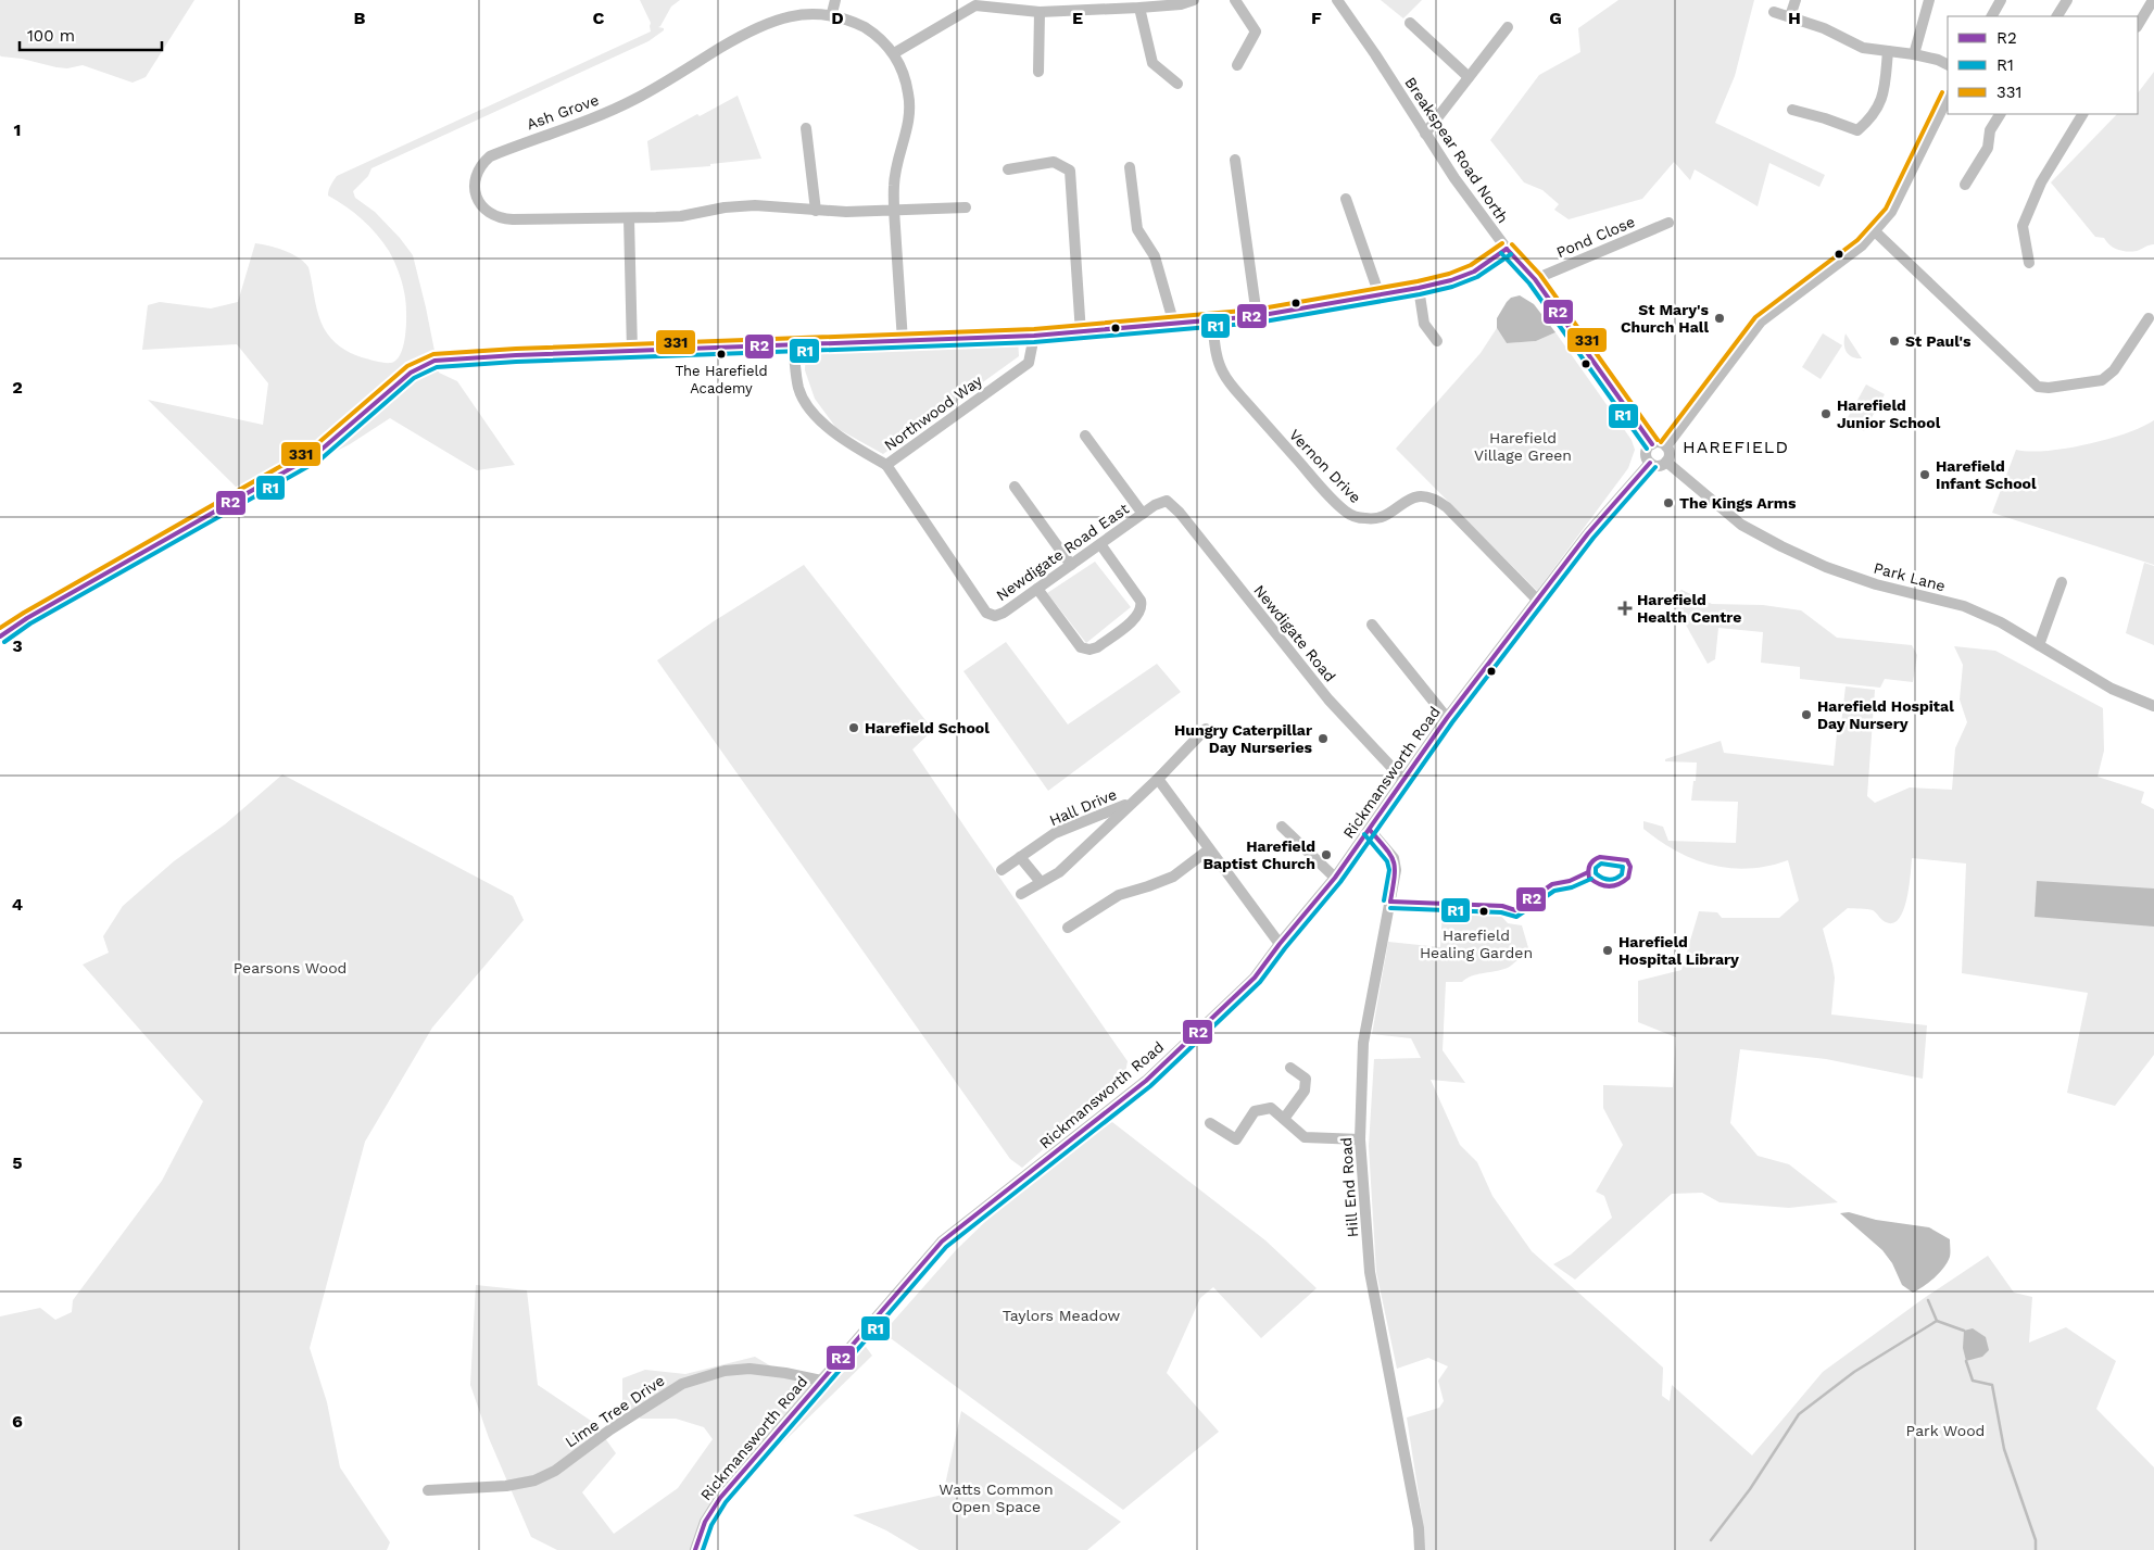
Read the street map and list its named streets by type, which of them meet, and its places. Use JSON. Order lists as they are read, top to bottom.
{
  "streets": {
    "street": [
      "Ash Grove",
      "Breakspear Road North",
      "Pond Close",
      "Northwood Way",
      "Vernon Drive",
      "Newdigate Road East",
      "Park Lane",
      "Newdigate Road",
      "Rickmansworth Road",
      "Hall Drive",
      "Hill End Road",
      "Lime Tree Drive"
    ]
  },
  "crossings": [
    ["Breakspear Road North", "Pond Close"],
    ["Breakspear Road North", "Park Lane"],
    ["Breakspear Road North", "Rickmansworth Road"],
    ["Northwood Way", "Newdigate Road East"],
    ["Vernon Drive", "Rickmansworth Road"],
    ["Newdigate Road East", "Newdigate Road"],
    ["Park Lane", "Rickmansworth Road"],
    ["Newdigate Road", "Rickmansworth Road"],
    ["Rickmansworth Road", "Hill End Road"],
    ["Rickmansworth Road", "Lime Tree Drive"]
  ],
  "districts": ["HAREFIELD"],
  "parks": [
    "Harefield Village Green",
    "Harefield Healing Garden",
    "Pearsons Wood",
    "Taylors Meadow",
    "Park Wood",
    "Watts Common Open Space"
  ],
  "places": {
    "other": [
      "St Mary's Church Hall",
      "St Paul's",
      "The Harefield Academy",
      "Harefield Junior School",
      "Harefield Infant School",
      "The Kings Arms",
      "Harefield Hospital Day Nursery",
      "Harefield School",
      "Hungry Caterpillar Day Nurseries",
      "Harefield Baptist Church",
      "Harefield Hospital Library"
    ],
    "health": ["Harefield Health Centre"]
  },
  "lines": ["transit line 331", "transit line R2", "transit line R1"],
  "legend": ["R2", "R1", "331"],
  "scale_bar": "100 m",
  "grid": {
    "columns": [
      "B",
      "C",
      "D",
      "E",
      "F",
      "G",
      "H"
    ],
    "rows": [
      "1",
      "2",
      "3",
      "4",
      "5",
      "6"
    ]
  }
}
